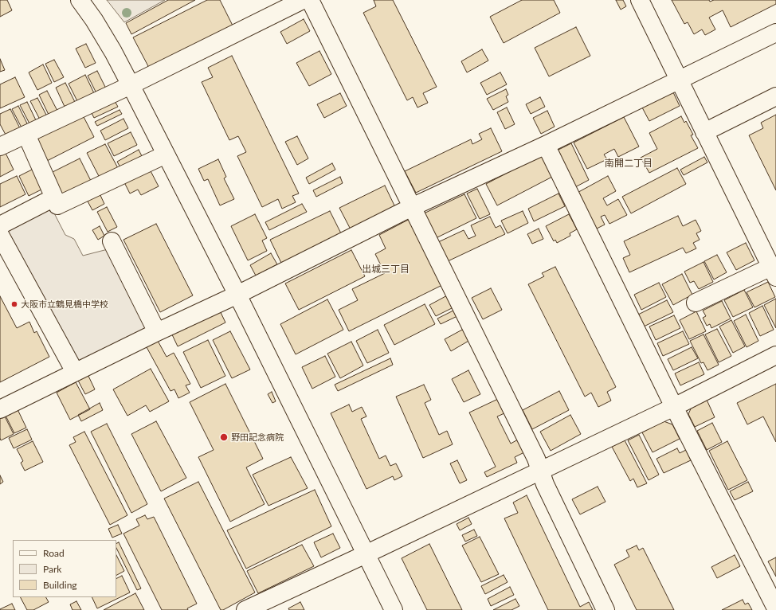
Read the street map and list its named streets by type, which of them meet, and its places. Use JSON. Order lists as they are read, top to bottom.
{
  "districts": ["南開二丁目", "出城三丁目"],
  "places": ["大阪市立鶴見橋中学校", "野田記念病院"],
  "legend": ["Road", "Park", "Building"]
}
